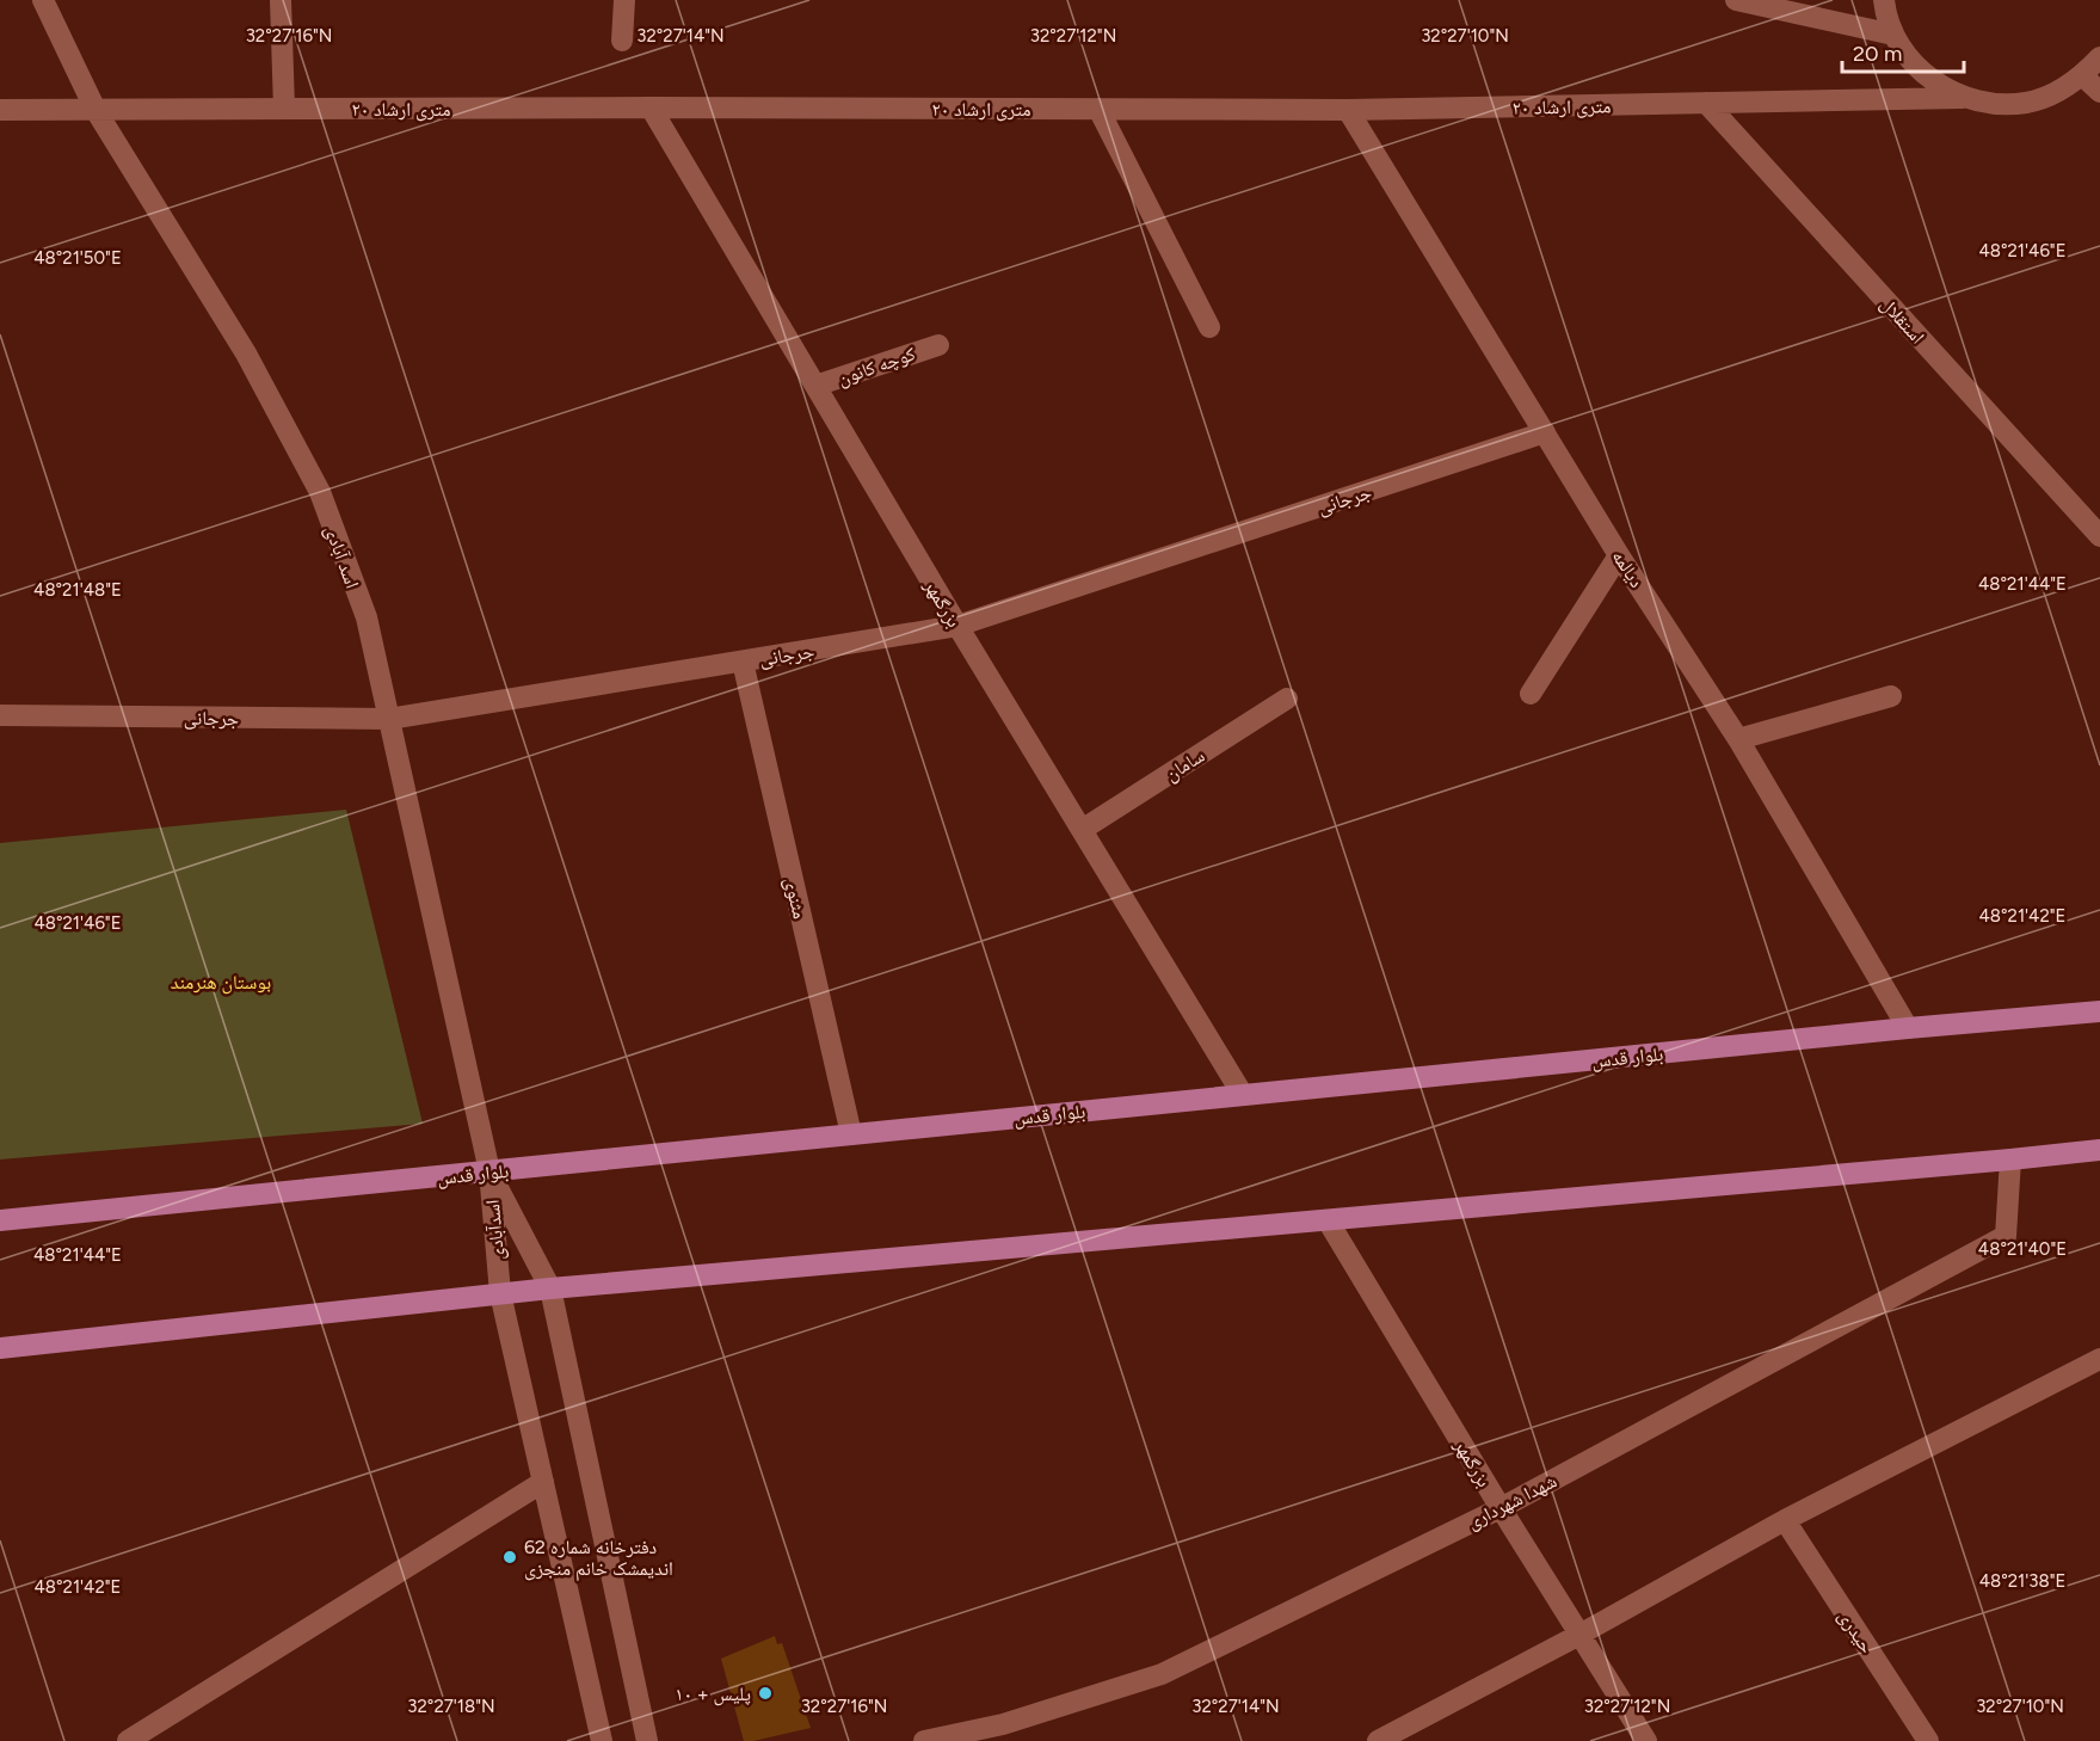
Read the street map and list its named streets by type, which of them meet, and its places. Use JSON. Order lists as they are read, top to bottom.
{
  "streets": {
    "main road": ["بلوار قدس"],
    "street": [
      "۲۰ متری ارشاد",
      "استقلال",
      "کوچه کانون",
      "جرجانی",
      "اسد آبادی",
      "دیالمه",
      "بزرگمهر",
      "سامان",
      "مثنوی",
      "اسدآبادی",
      "شهدا شهرداری",
      "حیدری"
    ]
  },
  "crossings": [
    ["۲۰ متری ارشاد", "استقلال"],
    ["۲۰ متری ارشاد", "اسد آبادی"],
    ["۲۰ متری ارشاد", "دیالمه"],
    ["۲۰ متری ارشاد", "بزرگمهر"],
    ["کوچه کانون", "بزرگمهر"],
    ["جرجانی", "اسد آبادی"],
    ["جرجانی", "دیالمه"],
    ["جرجانی", "بزرگمهر"],
    ["جرجانی", "مثنوی"],
    ["اسد آبادی", "بلوار قدس"],
    ["اسد آبادی", "اسدآبادی"],
    ["دیالمه", "بلوار قدس"],
    ["بزرگمهر", "سامان"],
    ["بزرگمهر", "بلوار قدس"],
    ["بزرگمهر", "شهدا شهرداری"],
    ["مثنوی", "بلوار قدس"],
    ["بلوار قدس", "اسدآبادی"]
  ],
  "parks": ["بوستان هنرمند"],
  "places": ["دفترخانه شماره 62 اندیمشک خانم منجزی", "پلیس + ۱۰"],
  "scale_bar": "20 m",
  "coordinates": [
    "32°27'16\"N",
    "32°27'14\"N",
    "32°27'12\"N",
    "32°27'10\"N",
    "48°21'46\"E",
    "48°21'50\"E",
    "48°21'44\"E",
    "48°21'48\"E",
    "48°21'42\"E",
    "48°21'40\"E",
    "48°21'38\"E",
    "32°27'18\"N"
  ]
}
